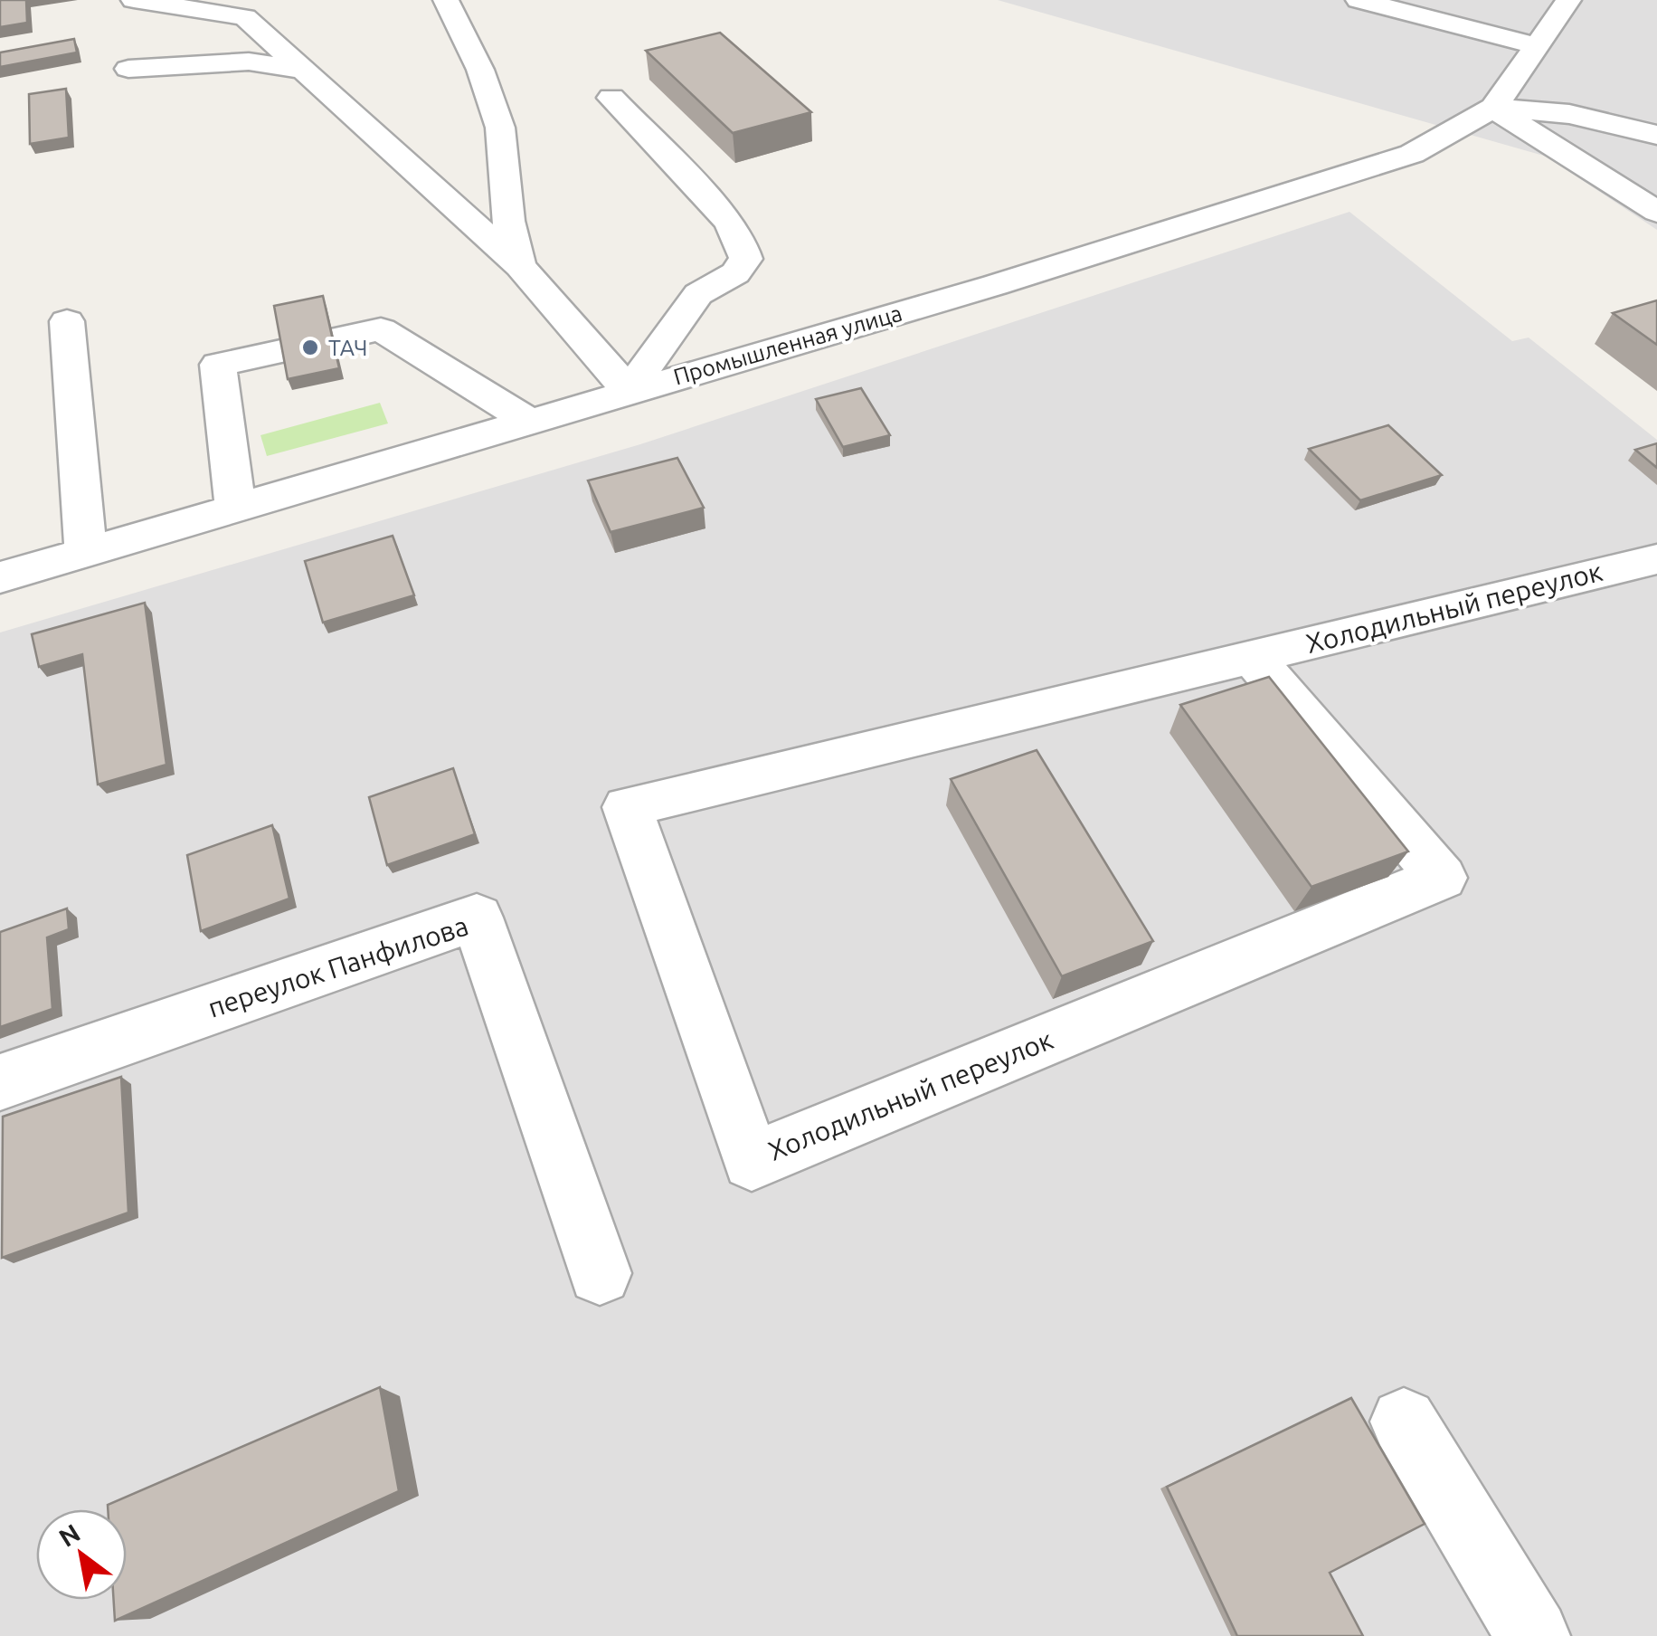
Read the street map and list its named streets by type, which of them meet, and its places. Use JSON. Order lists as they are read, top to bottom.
{
  "streets": {
    "street": ["Промышленная улица", "Холодильный переулок", "переулок Панфилова"]
  },
  "places": ["ТАЧ"],
  "north": "top left"
}
